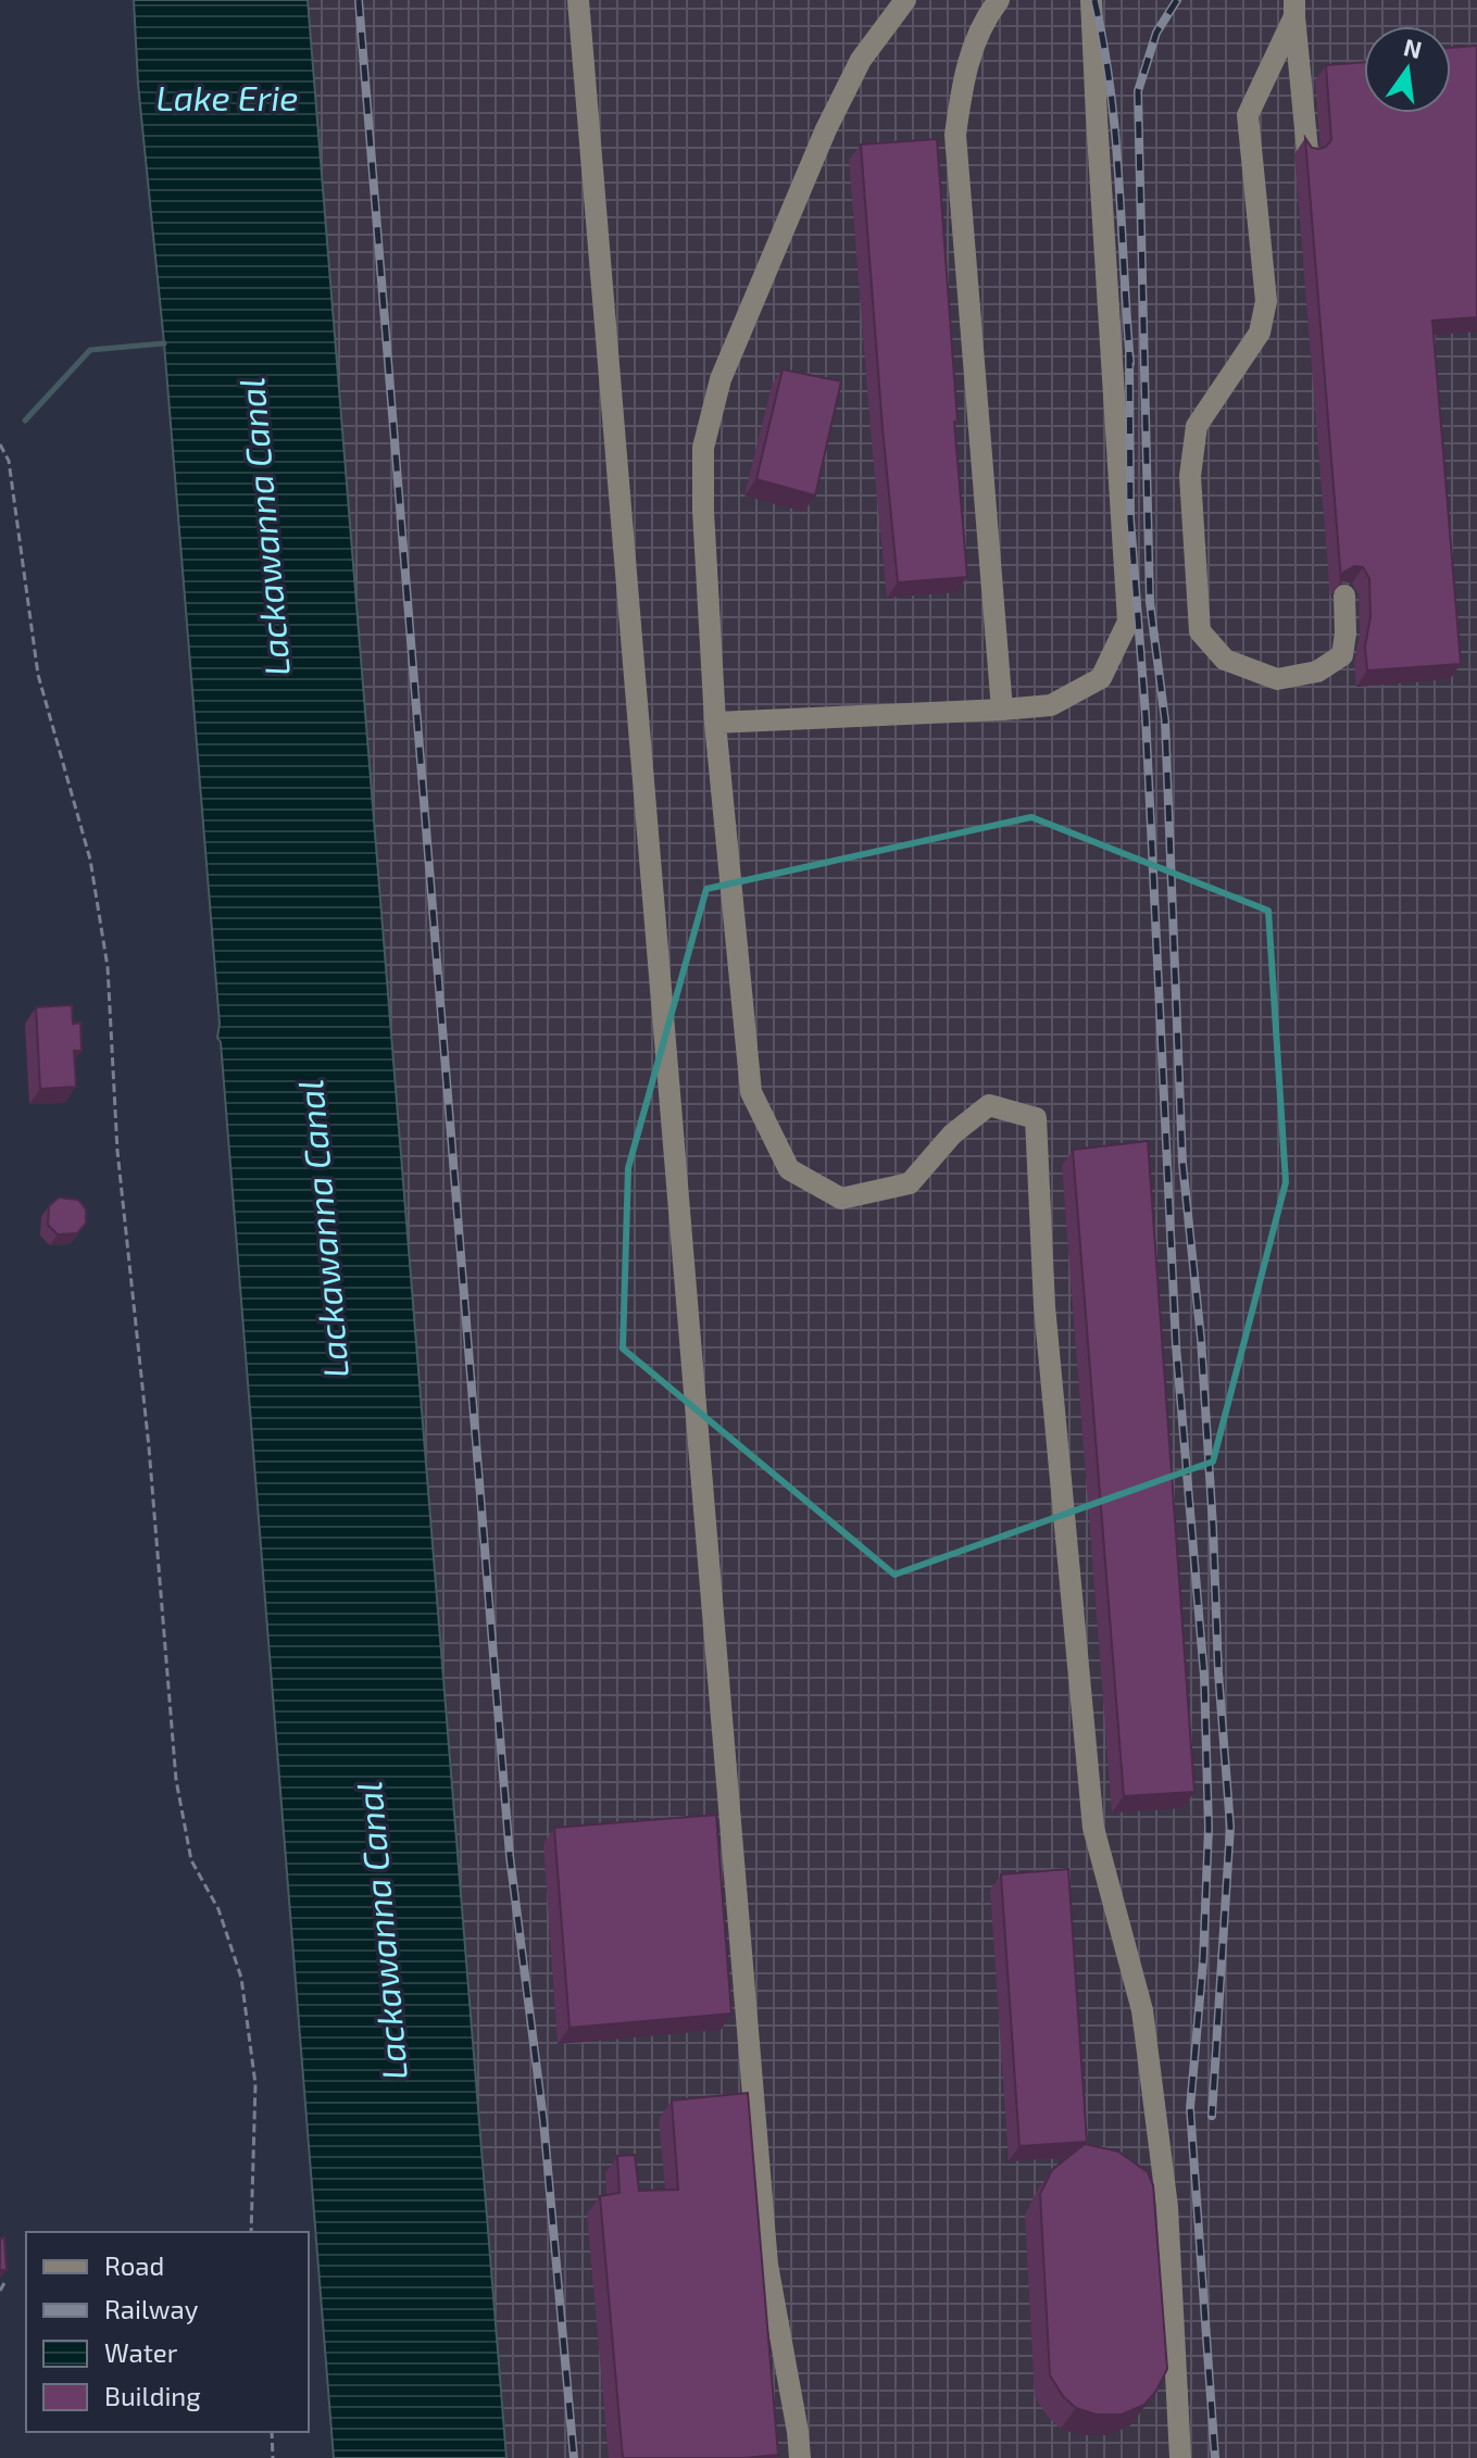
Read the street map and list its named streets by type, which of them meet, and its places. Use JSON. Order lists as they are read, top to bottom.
{
  "water": ["Lake Erie", "Lackawanna Canal"],
  "legend": [
    "Road",
    "Railway",
    "Water",
    "Building"
  ],
  "north": "top"
}
